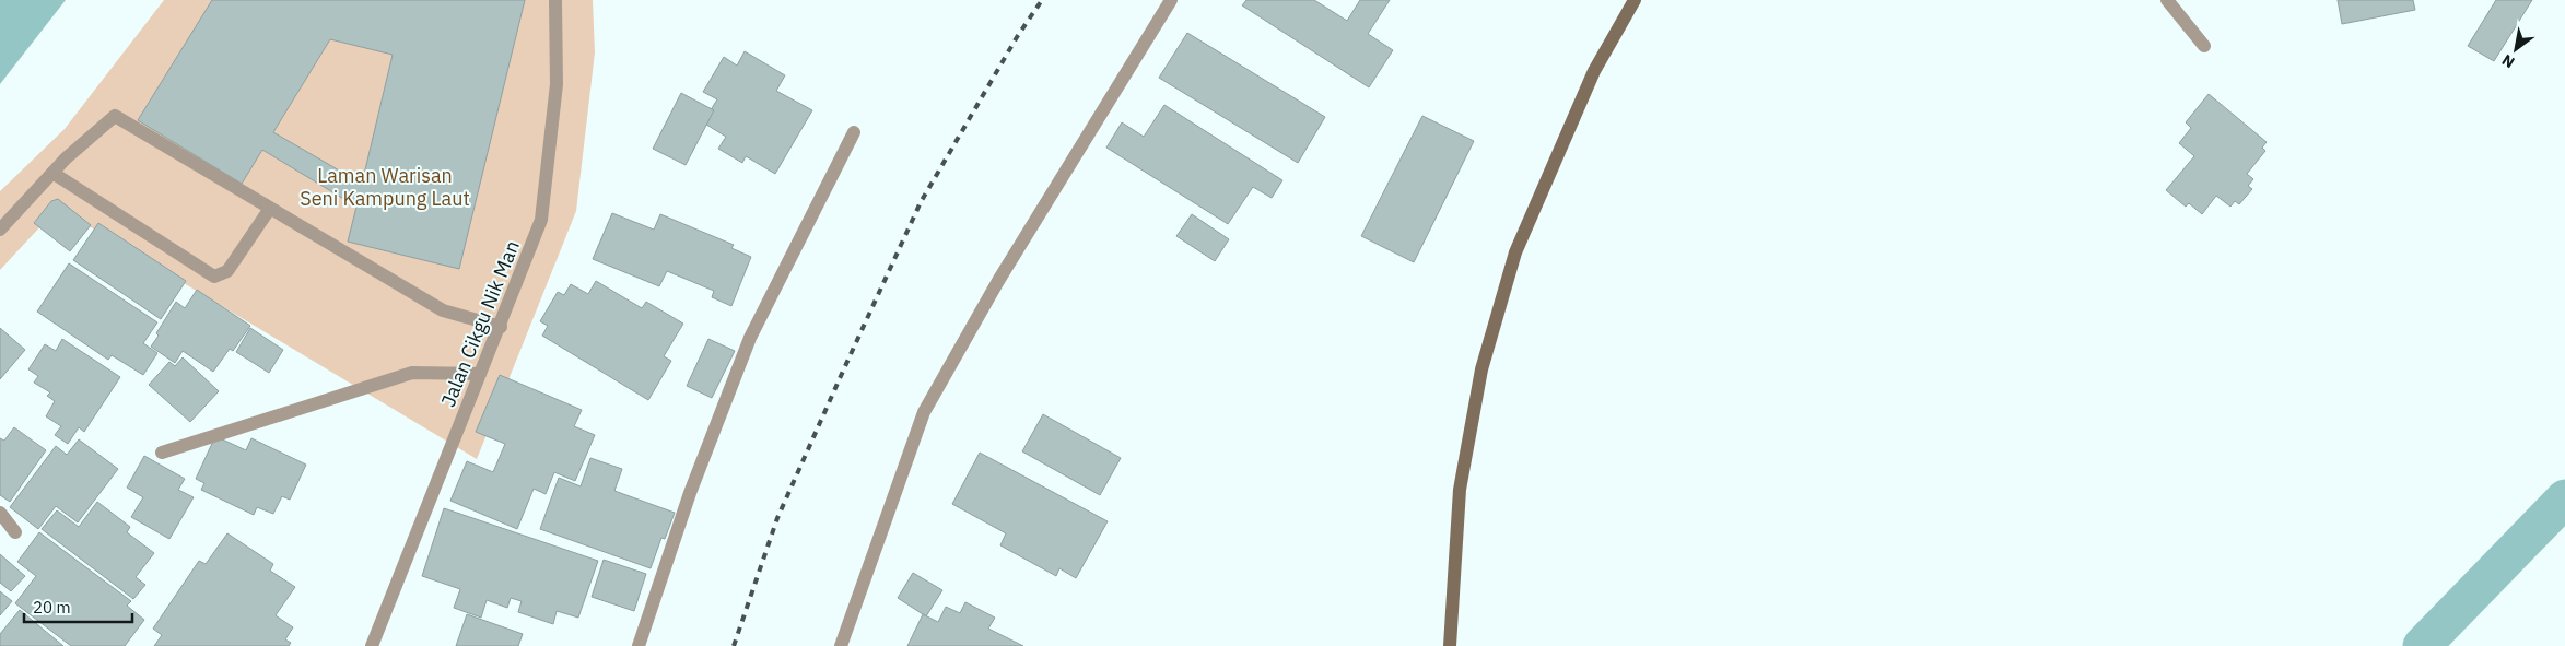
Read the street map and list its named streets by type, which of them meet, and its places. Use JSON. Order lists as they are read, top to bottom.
{
  "streets": {
    "street": ["Jalan Cikgu Nik Man"]
  },
  "parks": ["Laman Warisan Seni Kampung Laut"],
  "scale_bar": "20 m",
  "north": "bottom left"
}
